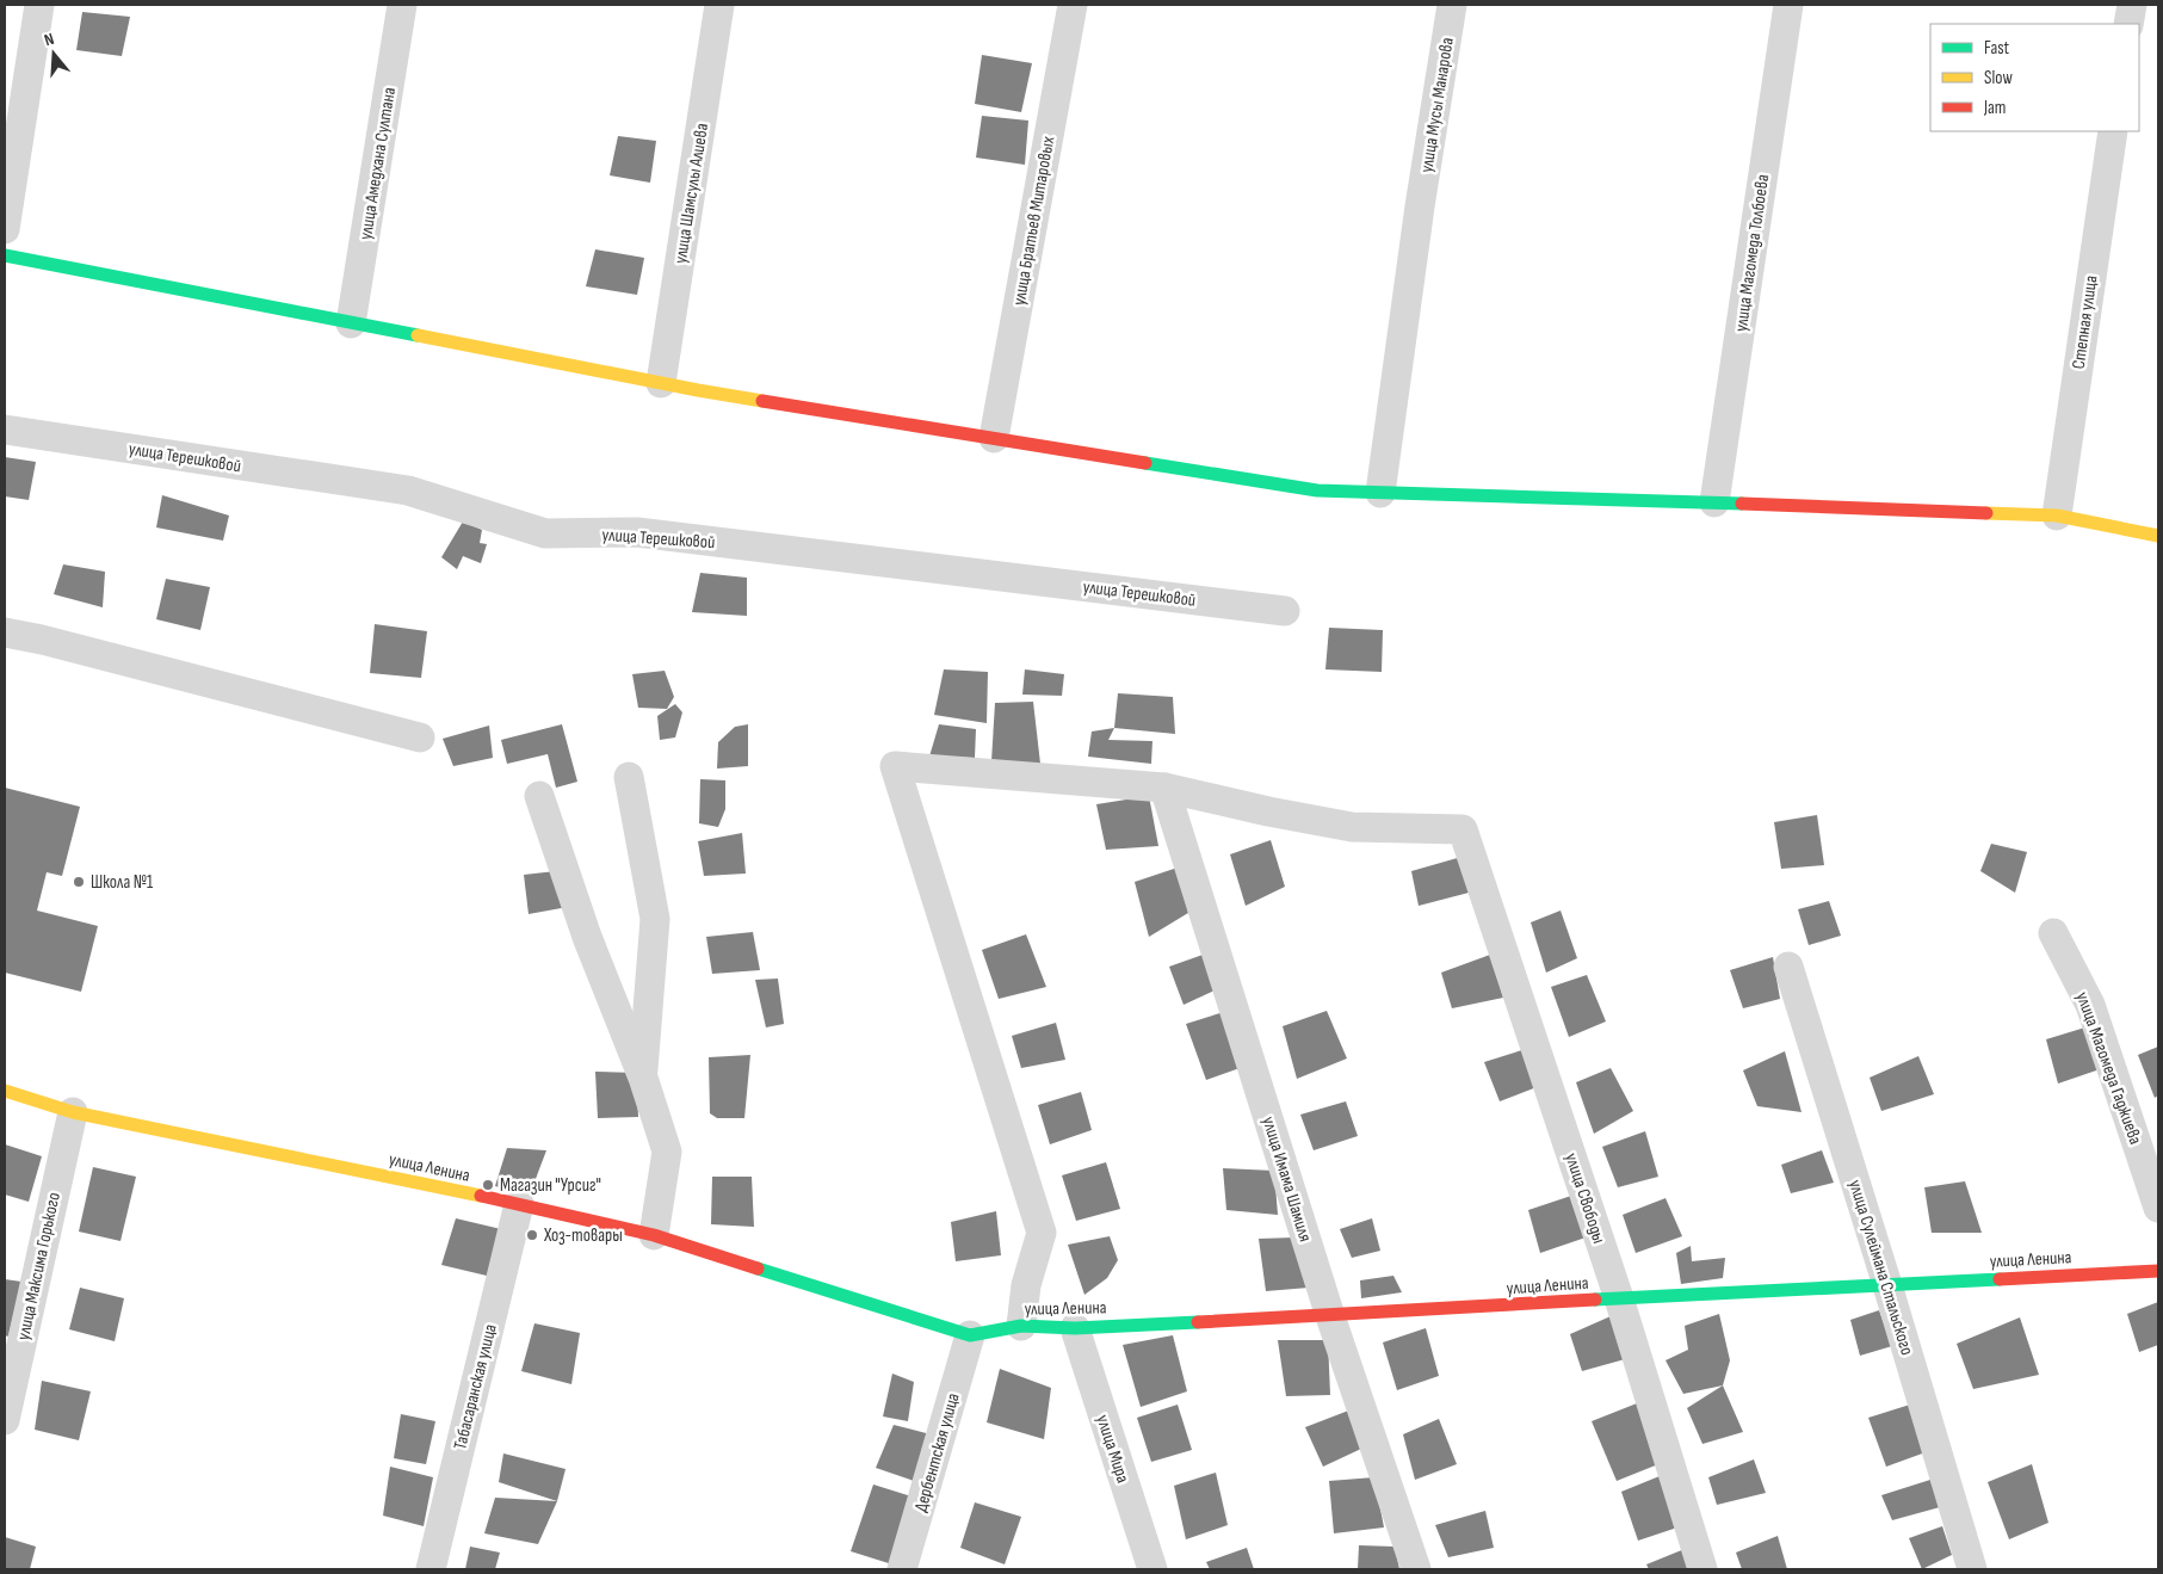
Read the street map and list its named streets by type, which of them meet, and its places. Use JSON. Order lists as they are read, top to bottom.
{
  "streets": {
    "street": [
      "улица Мусы Манарова",
      "улица Амедхана Султана",
      "улица Шамсулы Алиева",
      "улица Братьев Митаровых",
      "улица Магомеда Толбоева",
      "Степная улица",
      "улица Терешковой",
      "улица Магомеда Гаджиева",
      "улица Ленина",
      "улица Имама Шамиля",
      "улица Свободы",
      "улица Максима Горького",
      "улица Сулеймана Стальского",
      "Табасаранская улица",
      "улица Мира",
      "Дербентская улица"
    ]
  },
  "crossings": [
    ["улица Ленина", "улица Имама Шамиля"],
    ["улица Ленина", "улица Свободы"],
    ["улица Ленина", "улица Максима Горького"],
    ["улица Ленина", "улица Сулеймана Стальского"],
    ["улица Ленина", "Табасаранская улица"],
    ["улица Ленина", "улица Мира"],
    ["улица Ленина", "Дербентская улица"],
    ["улица Имама Шамиля", "улица Свободы"]
  ],
  "places": ["Школа №1", "Магазин \"Урсиг\"", "Хоз-товары"],
  "legend": ["Fast", "Slow", "Jam"],
  "north": "top"
}
